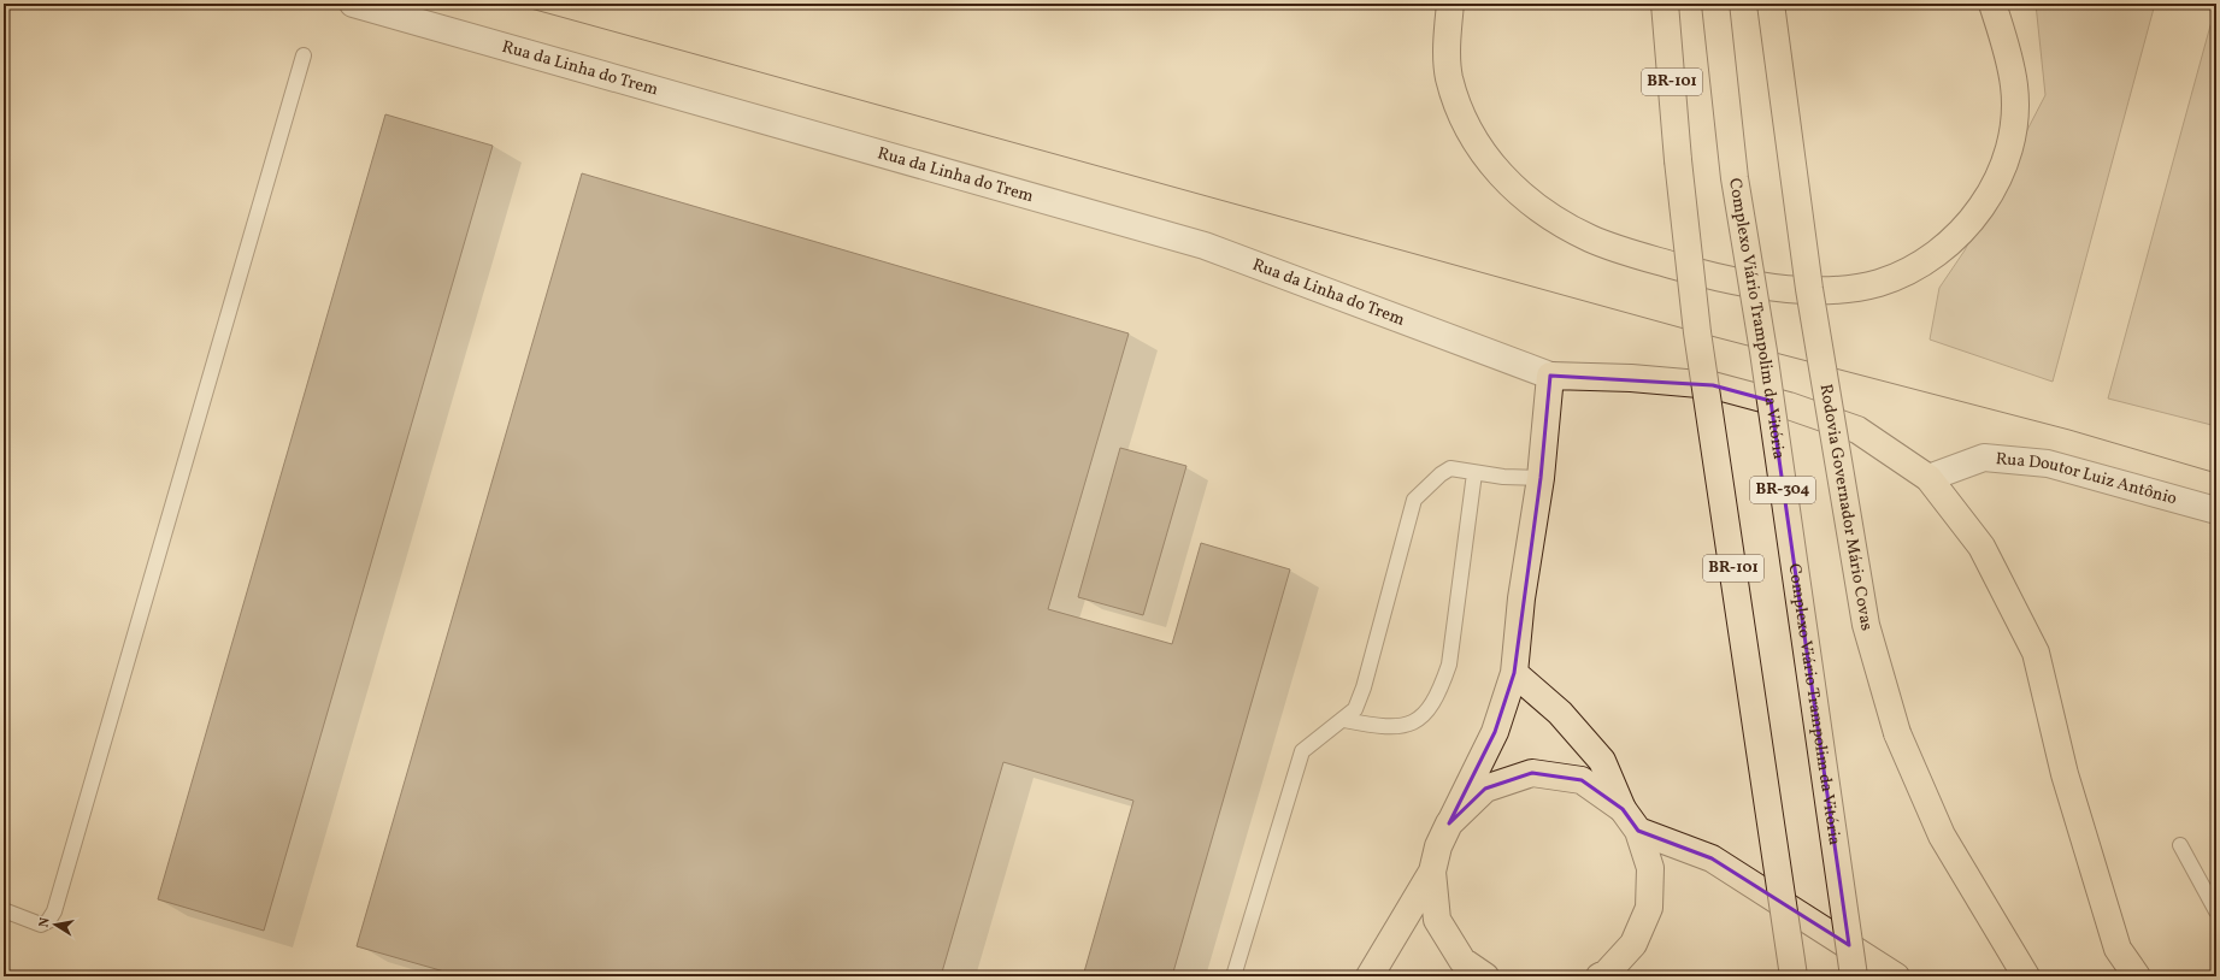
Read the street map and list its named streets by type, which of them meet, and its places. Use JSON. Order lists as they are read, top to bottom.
{
  "streets": {
    "main road": [
      "BR-101",
      "Complexo Viário Trampolim da Vitória",
      "BR-304",
      "Rodovia Governador Mário Covas"
    ],
    "street": ["Rua da Linha do Trem", "Rua Doutor Luiz Antônio"]
  },
  "north": "left"
}
